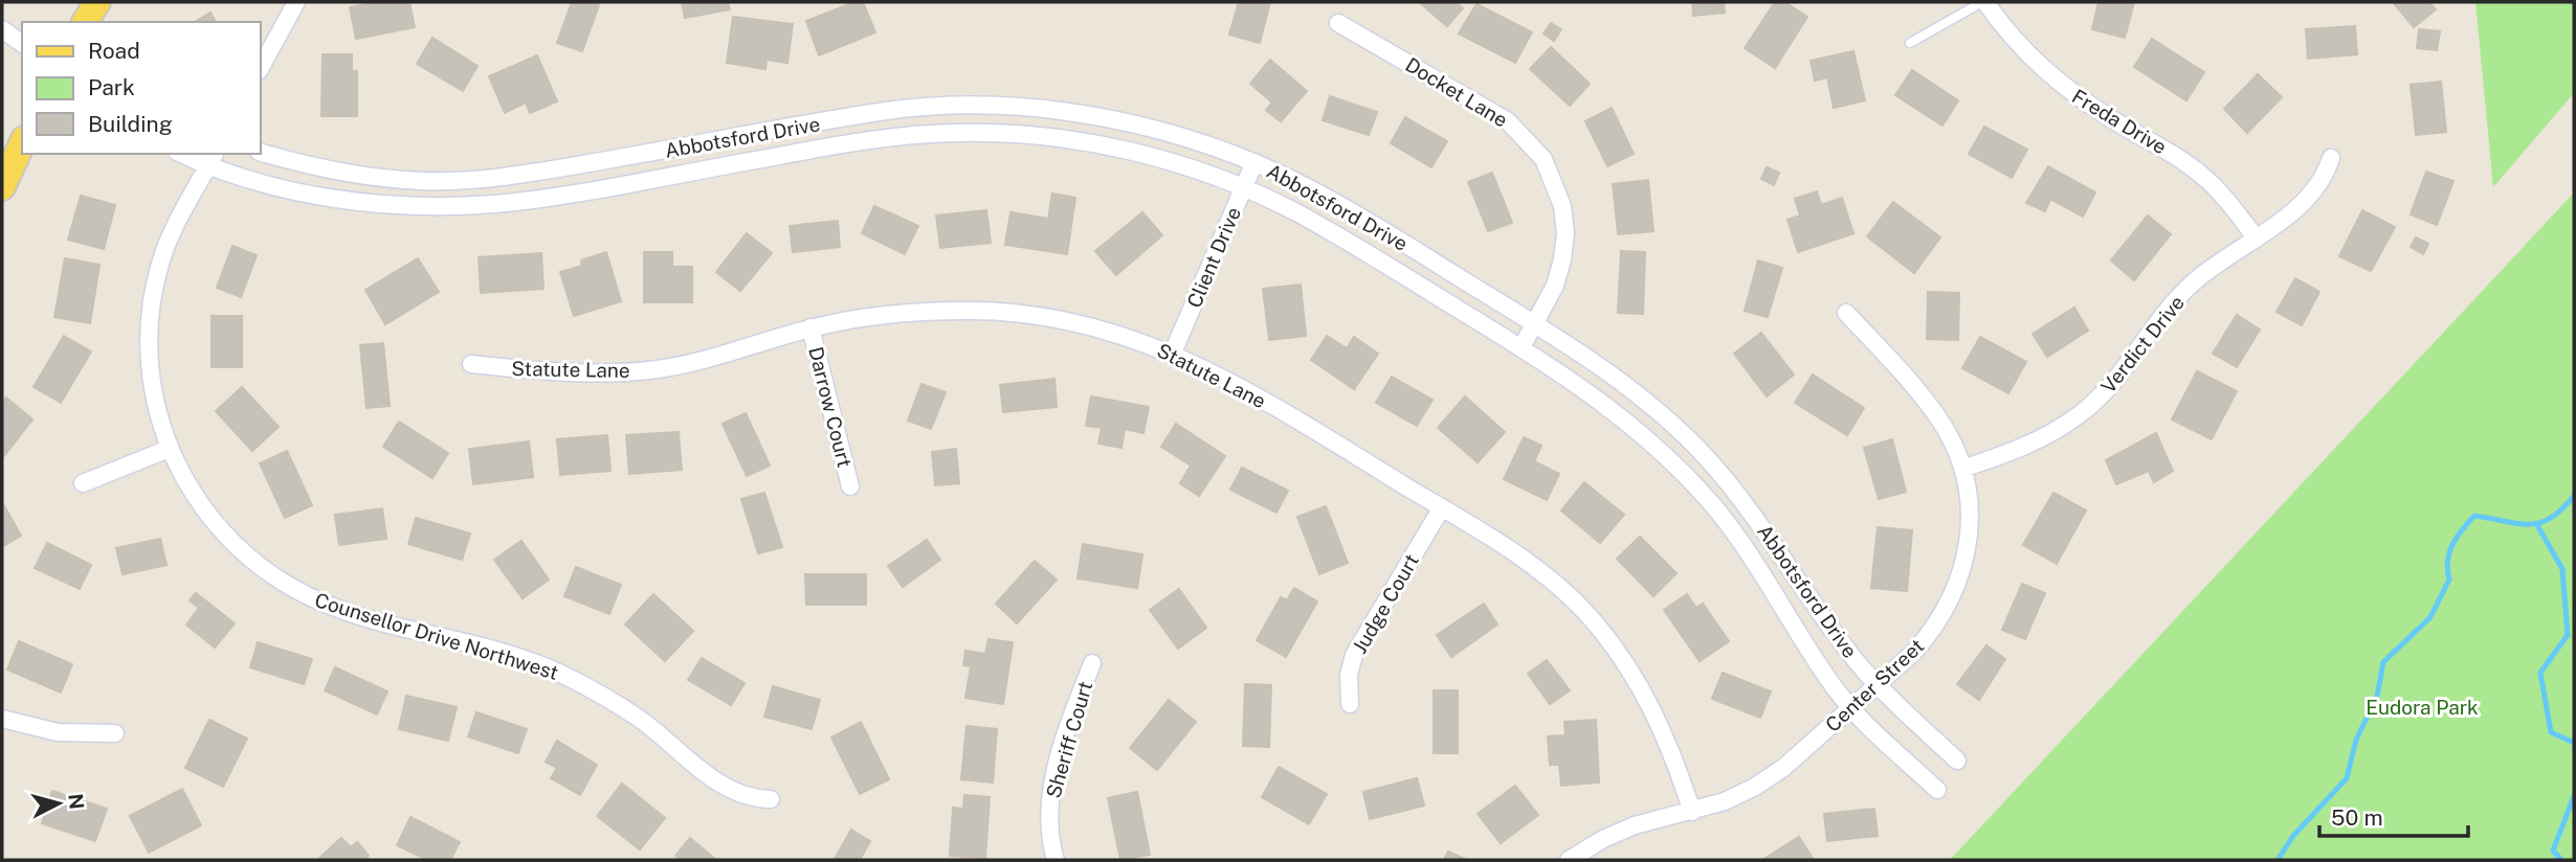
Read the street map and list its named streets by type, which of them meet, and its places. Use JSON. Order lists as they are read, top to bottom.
{
  "streets": {
    "street": [
      "Docket Lane",
      "Freda Drive",
      "Abbotsford Drive",
      "Client Drive",
      "Verdict Drive",
      "Statute Lane",
      "Darrow Court",
      "Judge Court",
      "Counsellor Drive Northwest",
      "Center Street",
      "Sheriff Court"
    ]
  },
  "crossings": [
    ["Docket Lane", "Abbotsford Drive"],
    ["Freda Drive", "Verdict Drive"],
    ["Abbotsford Drive", "Client Drive"],
    ["Abbotsford Drive", "Counsellor Drive Northwest"],
    ["Abbotsford Drive", "Center Street"],
    ["Client Drive", "Statute Lane"],
    ["Verdict Drive", "Center Street"],
    ["Statute Lane", "Darrow Court"],
    ["Statute Lane", "Judge Court"],
    ["Statute Lane", "Center Street"]
  ],
  "parks": ["Eudora Park"],
  "legend": ["Road", "Park", "Building"],
  "scale_bar": "50 m",
  "north": "right"
}
